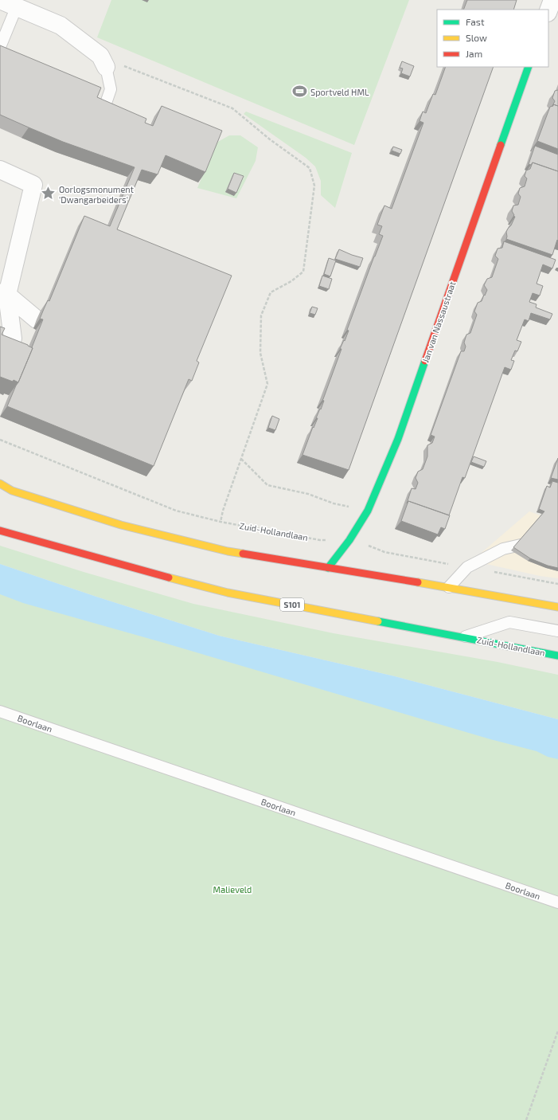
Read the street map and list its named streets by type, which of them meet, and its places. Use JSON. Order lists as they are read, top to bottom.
{
  "streets": {
    "main road": ["Jan van Nassaustraat", "Zuid-Hollandlaan", "S101"],
    "lane": ["Boorlaan"]
  },
  "crossings": [
    ["Jan van Nassaustraat", "Zuid-Hollandlaan"]
  ],
  "parks": ["Malieveld"],
  "places": {
    "sports": ["Sportveld HML"],
    "place": ["Oorlogsmonument 'Dwangarbeiders'"]
  },
  "legend": ["Fast", "Slow", "Jam"]
}
